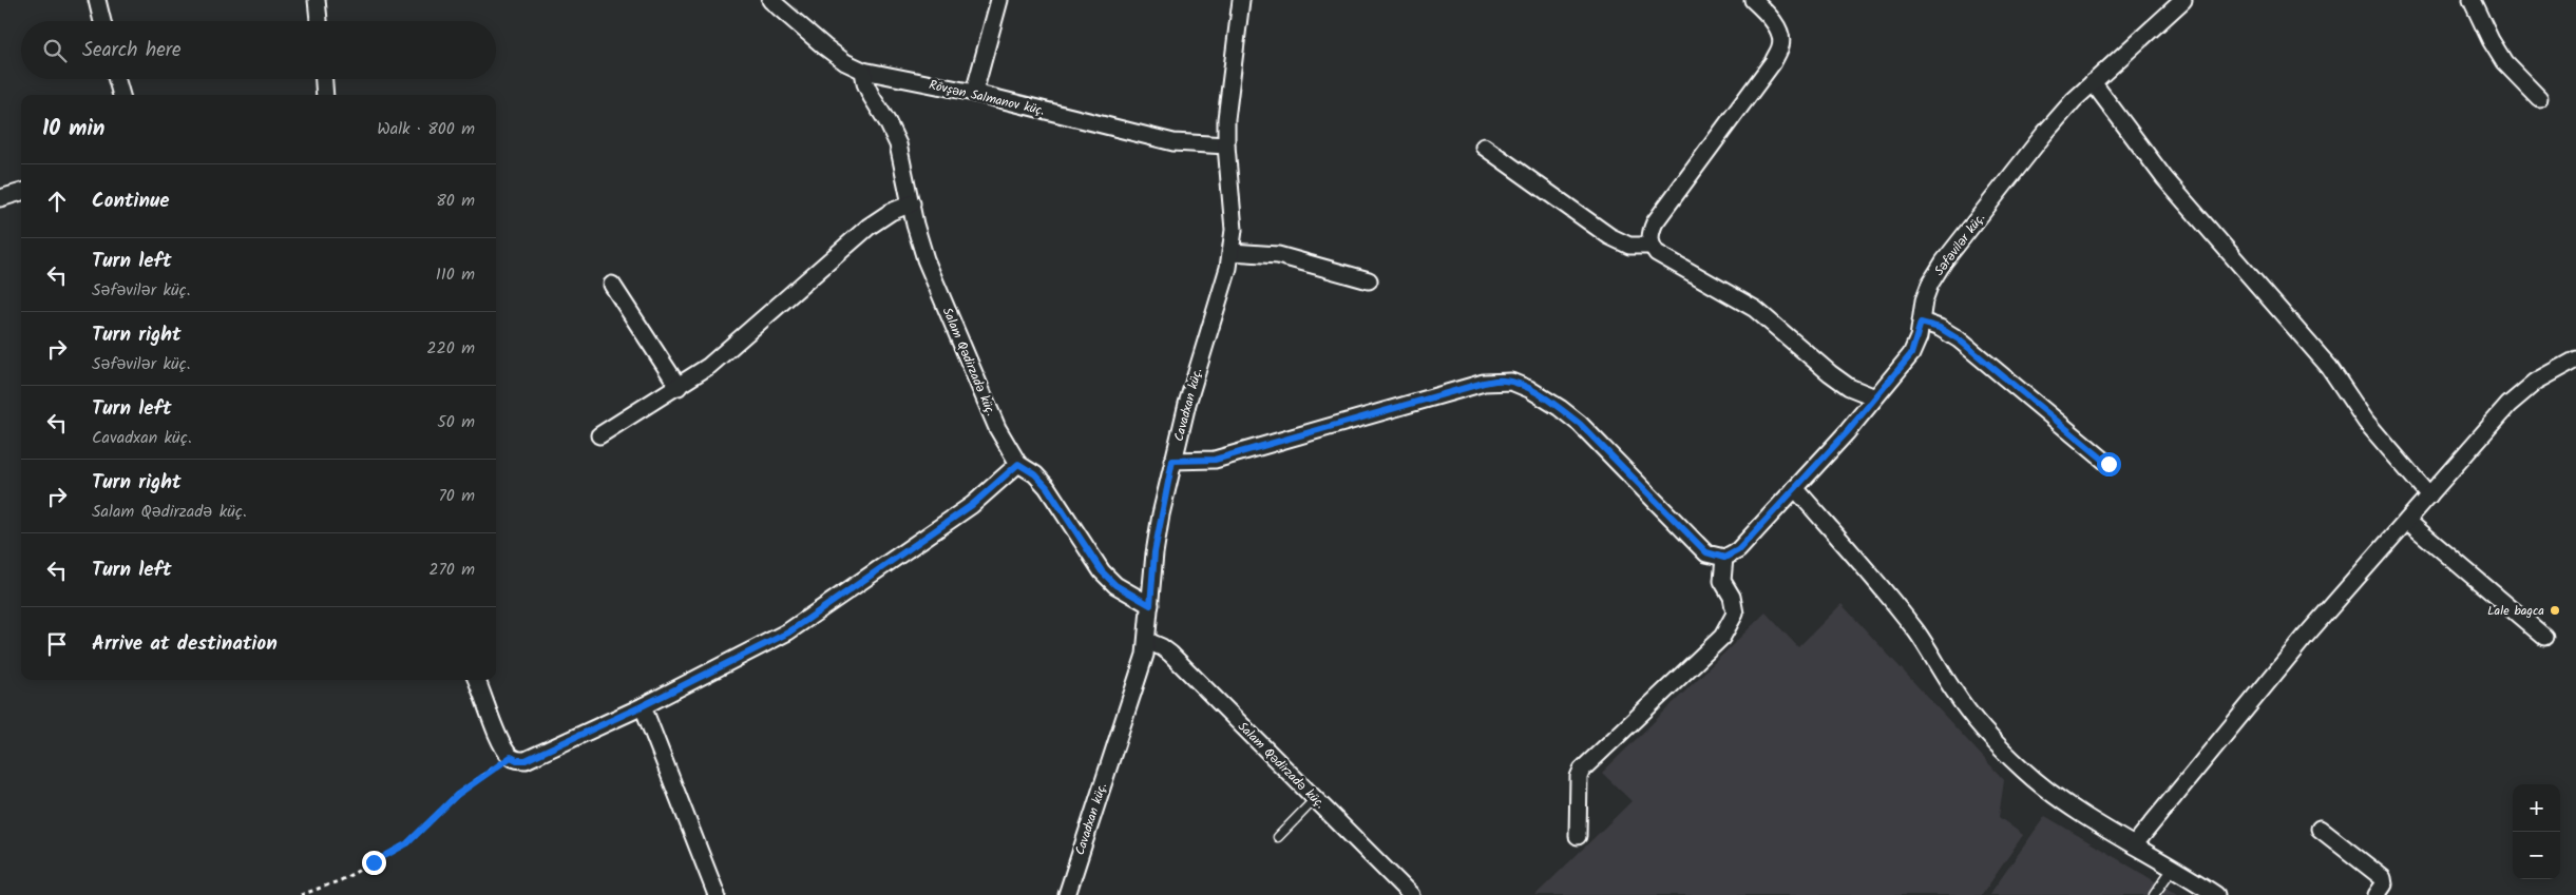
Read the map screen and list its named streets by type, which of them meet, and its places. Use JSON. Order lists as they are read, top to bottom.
{
  "streets": {
    "street": [
      "Rövşən Salmanov küç.",
      "Səfəvilər küç.",
      "Salam Qədirzadə küç.",
      "Cavadxan küç."
    ]
  },
  "crossings": [
    ["Rövşən Salmanov küç.", "Salam Qədirzadə küç."],
    ["Rövşən Salmanov küç.", "Cavadxan küç."],
    ["Salam Qədirzadə küç.", "Cavadxan küç."]
  ],
  "places": ["Lale bagca"],
  "page": {
    "search": "Search here",
    "heading": ["10 min", "Walk · 800 m"],
    "list": [
      ["Continue", "80 m"],
      ["Turn left", "Səfəvilər küç.", "110 m"],
      ["Turn right", "Səfəvilər küç.", "220 m"],
      ["Turn left", "Cavadxan küç.", "50 m"],
      ["Turn right", "Salam Qədirzadə küç.", "70 m"],
      ["Turn left", "270 m"],
      "Arrive at destination"
    ],
    "map_buttons": ["+", "−"]
  }
}
